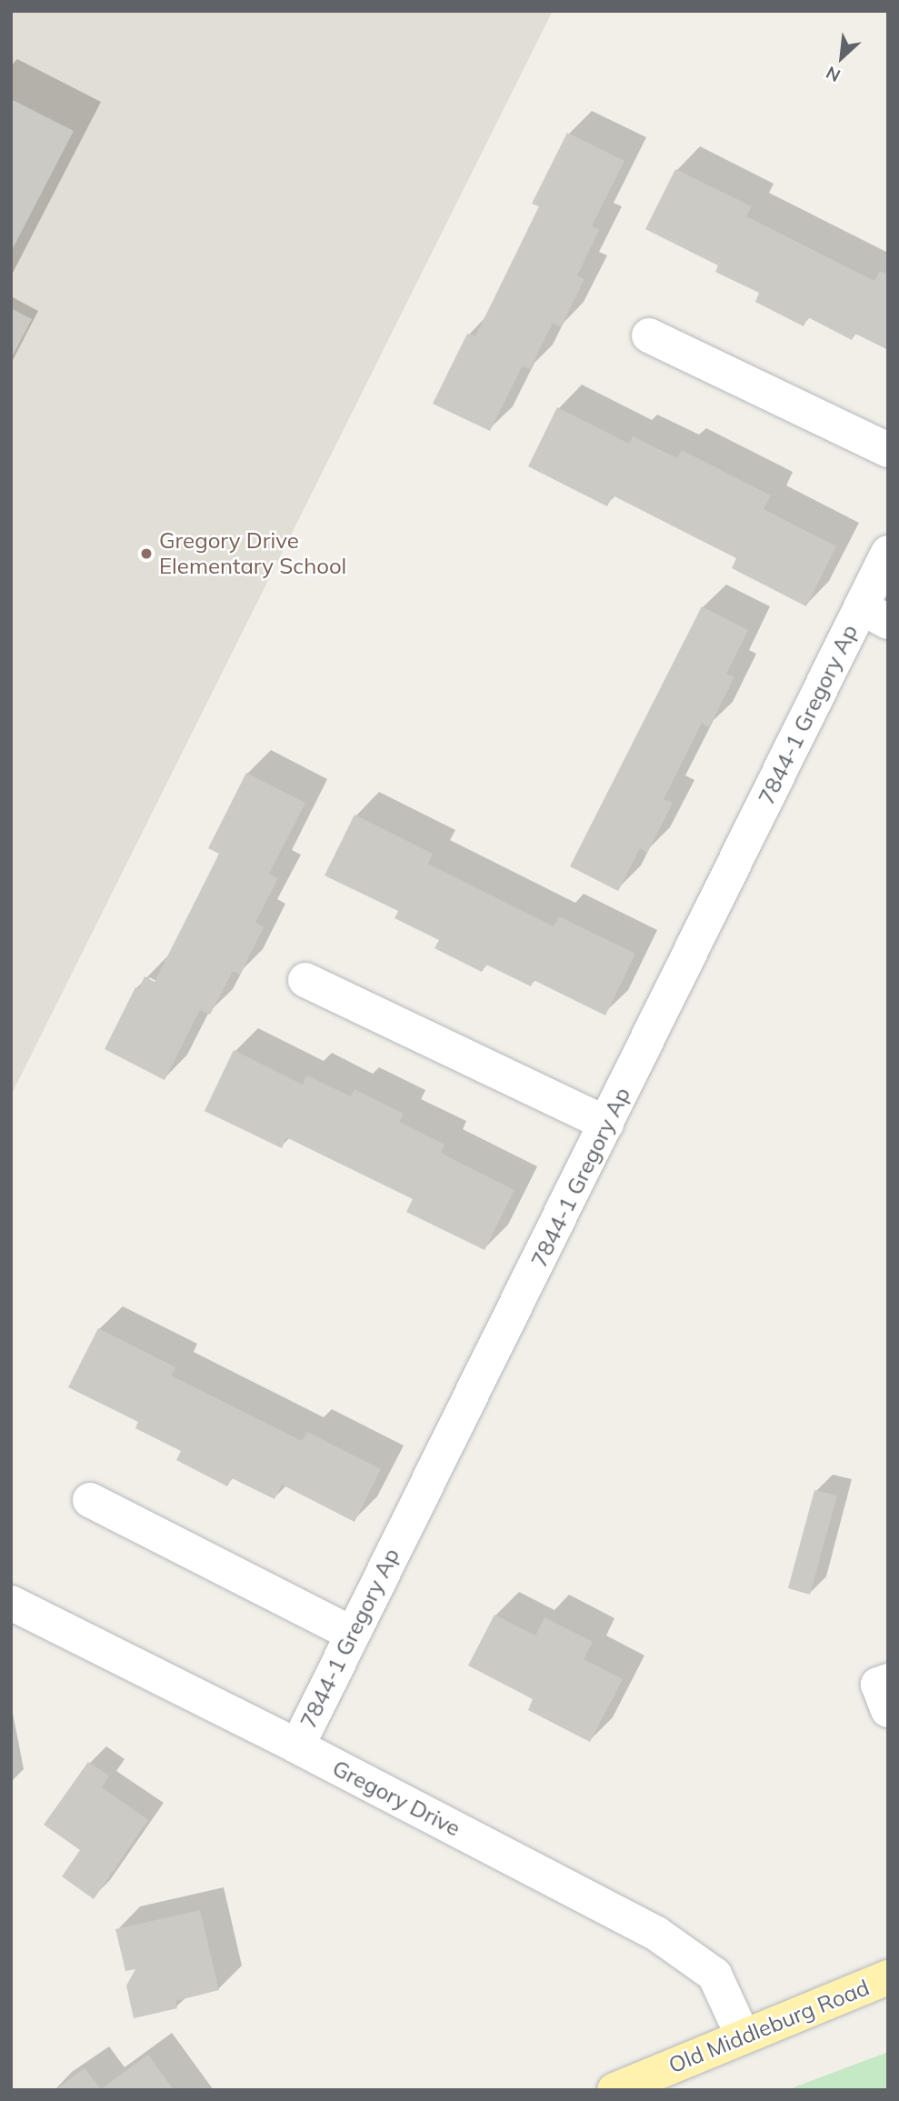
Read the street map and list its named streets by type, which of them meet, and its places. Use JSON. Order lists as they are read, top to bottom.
{
  "streets": {
    "main road": ["Old Middleburg Road"],
    "street": ["7844-1 Gregory Ap", "Gregory Drive"]
  },
  "crossings": [
    ["7844-1 Gregory Ap", "Gregory Drive"],
    ["Gregory Drive", "Old Middleburg Road"]
  ],
  "places": ["Gregory Drive Elementary School"],
  "north": "bottom left"
}
